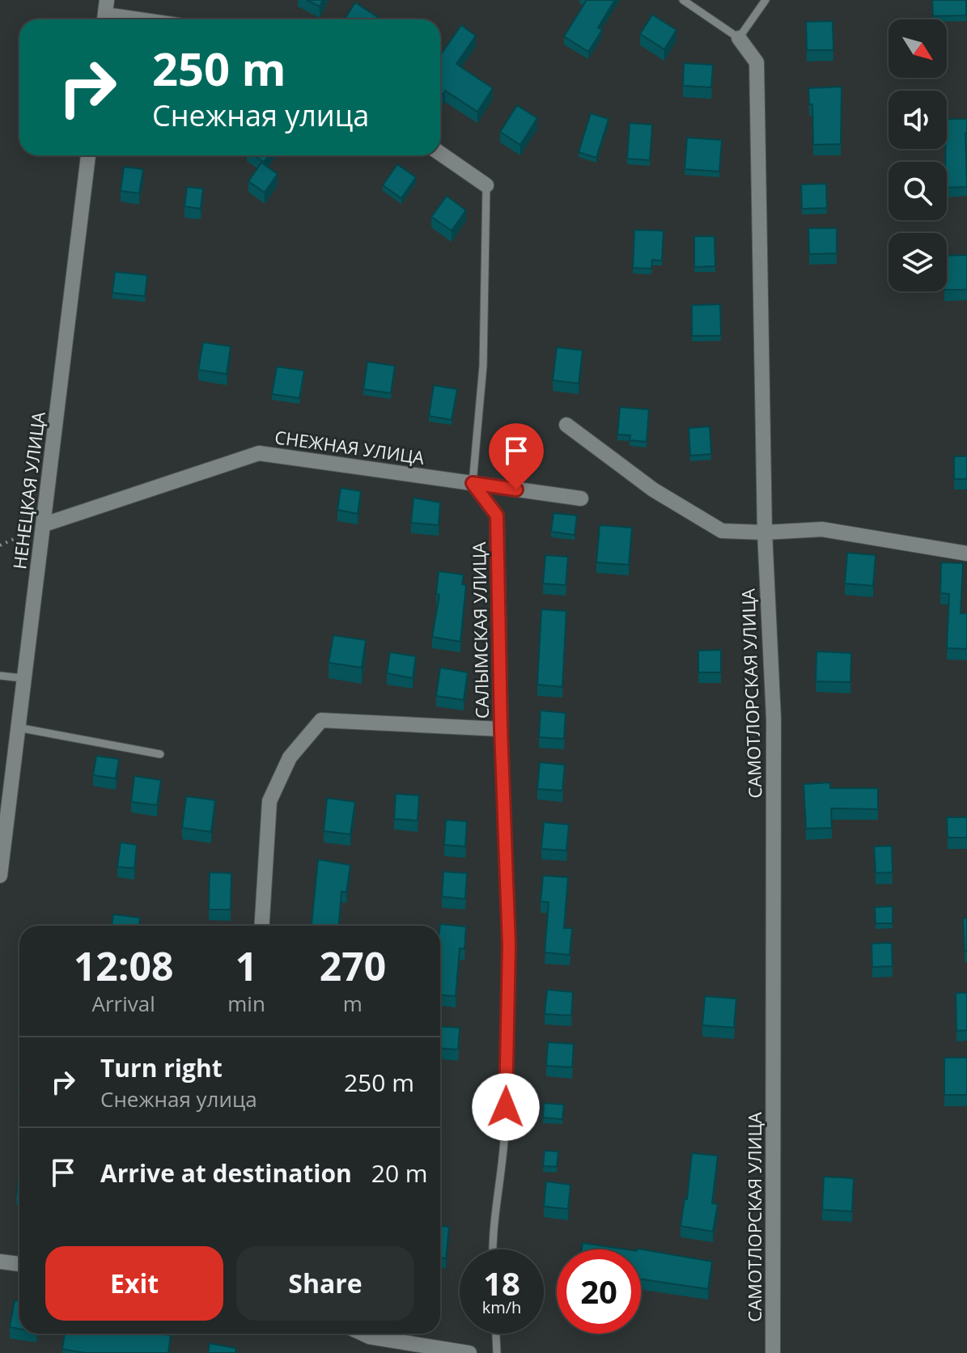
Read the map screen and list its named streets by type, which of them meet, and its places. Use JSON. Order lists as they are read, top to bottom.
{
  "streets": {
    "street": [
      "СНЕЖНАЯ УЛИЦА",
      "НЕНЕЦКАЯ УЛИЦА",
      "САЛЫМСКАЯ УЛИЦА",
      "САМОТЛОРСКАЯ УЛИЦА"
    ]
  },
  "crossings": [
    ["СНЕЖНАЯ УЛИЦА", "НЕНЕЦКАЯ УЛИЦА"],
    ["СНЕЖНАЯ УЛИЦА", "САЛЫМСКАЯ УЛИЦА"]
  ],
  "north": "bottom right",
  "page": {
    "turn": ["250 m", "Снежная улица"],
    "eta": [
      "12:08",
      "Arrival",
      "1",
      "min",
      "270",
      "m"
    ],
    "list": [
      {
        "name": "Turn right",
        "note": "Снежная улица",
        "value": "250 m"
      },
      {
        "name": "Arrive at destination",
        "value": "20 m"
      }
    ],
    "buttons": ["Exit", "Share"],
    "speed": "18 km/h",
    "limit": "20"
  }
}
